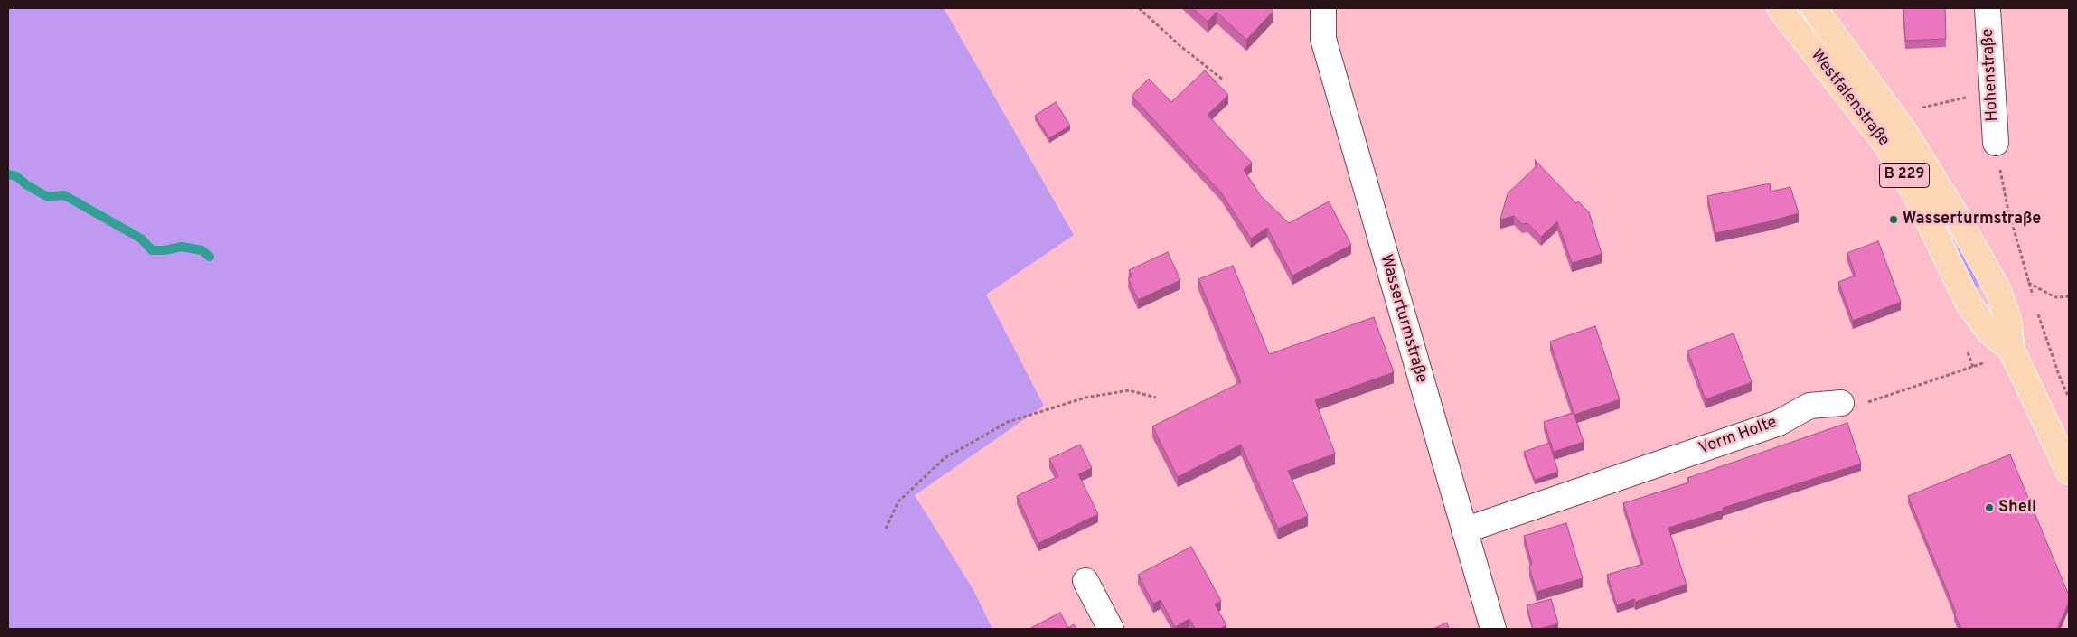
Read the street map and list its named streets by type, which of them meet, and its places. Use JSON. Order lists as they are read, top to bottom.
{
  "streets": {
    "main road": ["Westfalenstraße", "B 229"],
    "street": ["Hohenstraße", "Wasserturmstraße", "Vorm Holte"]
  },
  "crossings": [
    ["Wasserturmstraße", "Vorm Holte"]
  ],
  "places": ["Wasserturmstraße", "Shell"]
}
